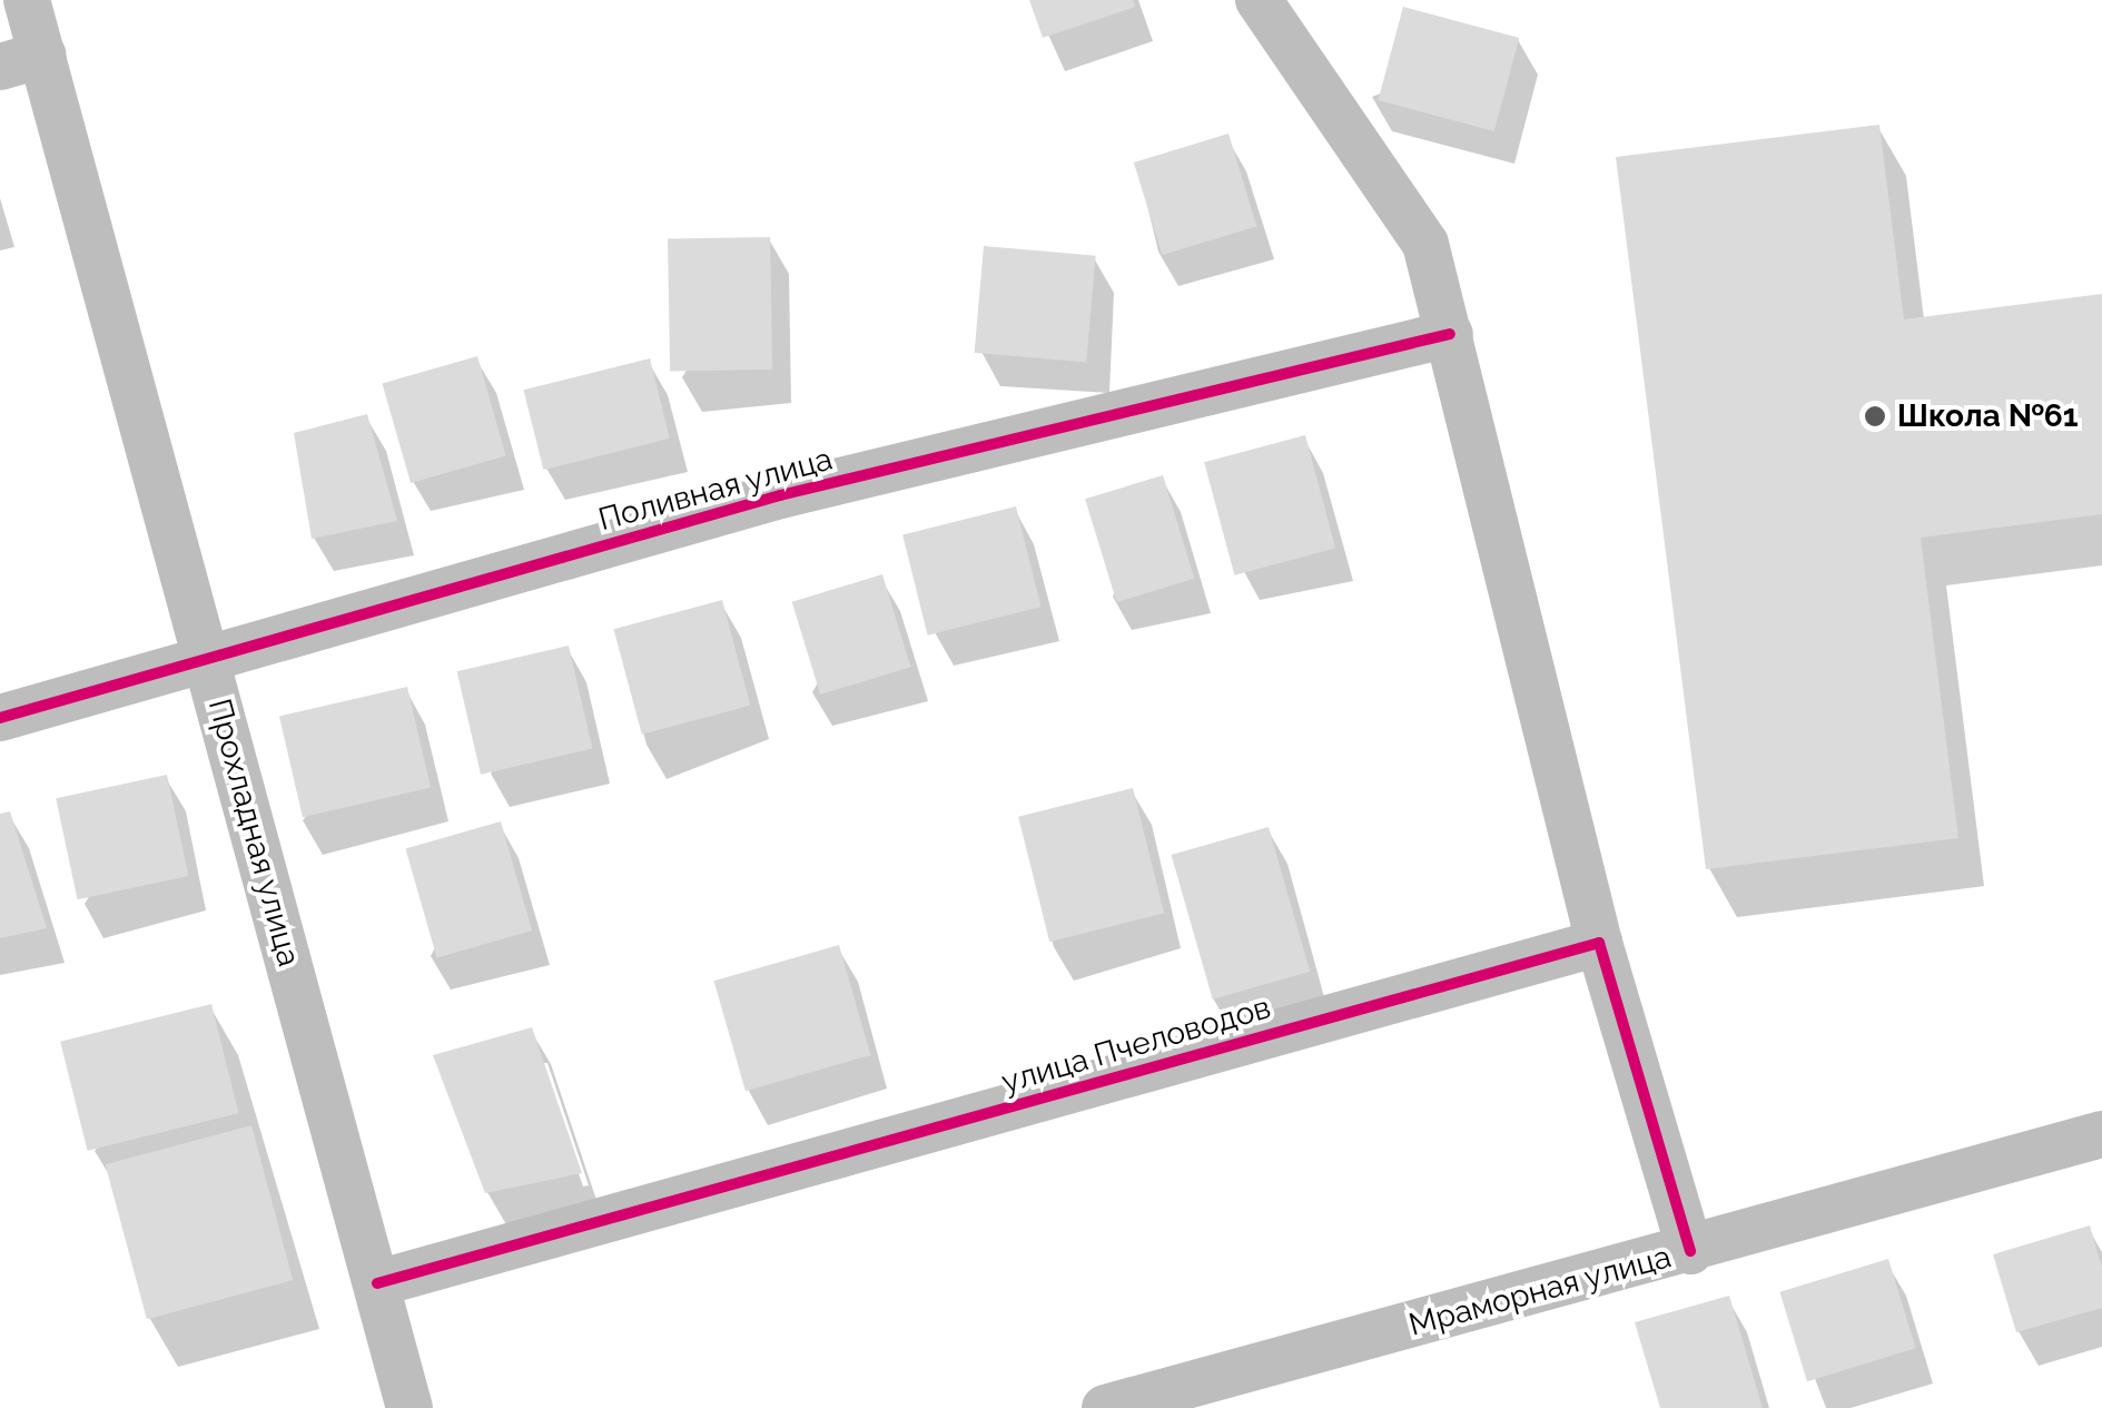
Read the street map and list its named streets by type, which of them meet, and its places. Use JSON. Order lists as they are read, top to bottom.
{
  "streets": {
    "street": [
      "Поливная улица",
      "Прохладная улица",
      "улица Пчеловодов",
      "Мраморная улица"
    ]
  },
  "crossings": [
    ["Поливная улица", "Прохладная улица"],
    ["Прохладная улица", "улица Пчеловодов"]
  ],
  "places": ["Школа №61"]
}
